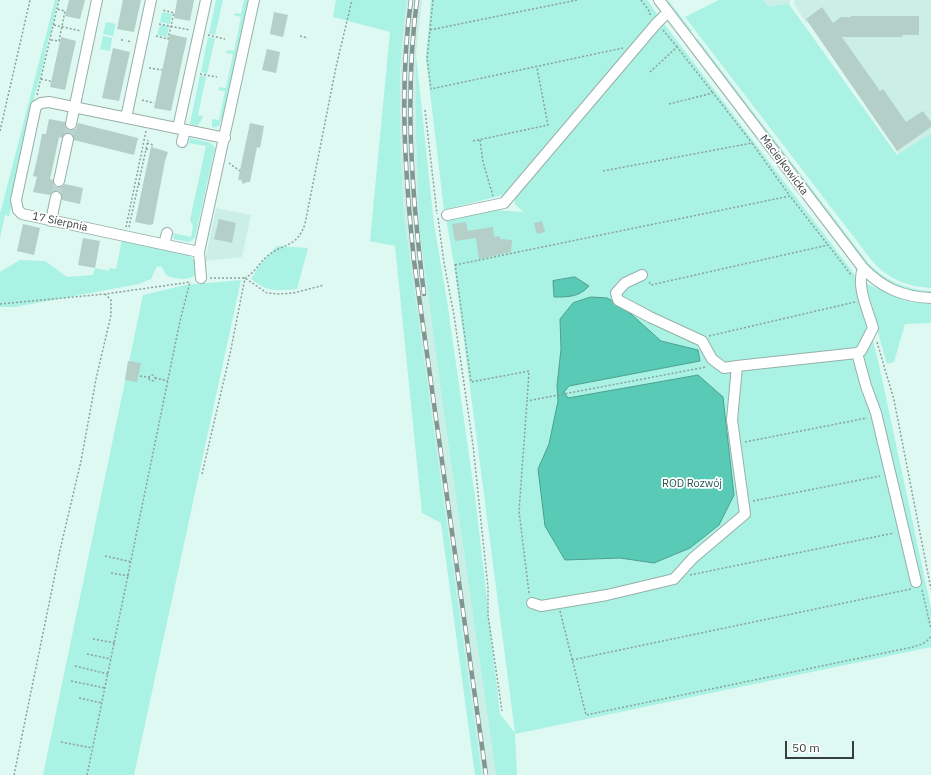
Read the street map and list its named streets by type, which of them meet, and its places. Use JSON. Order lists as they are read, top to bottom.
{
  "streets": {
    "street": ["Maciejkowicka", "17 Sierpnia"]
  },
  "parks": ["ROD Rozwój"],
  "scale_bar": "50 m"
}
